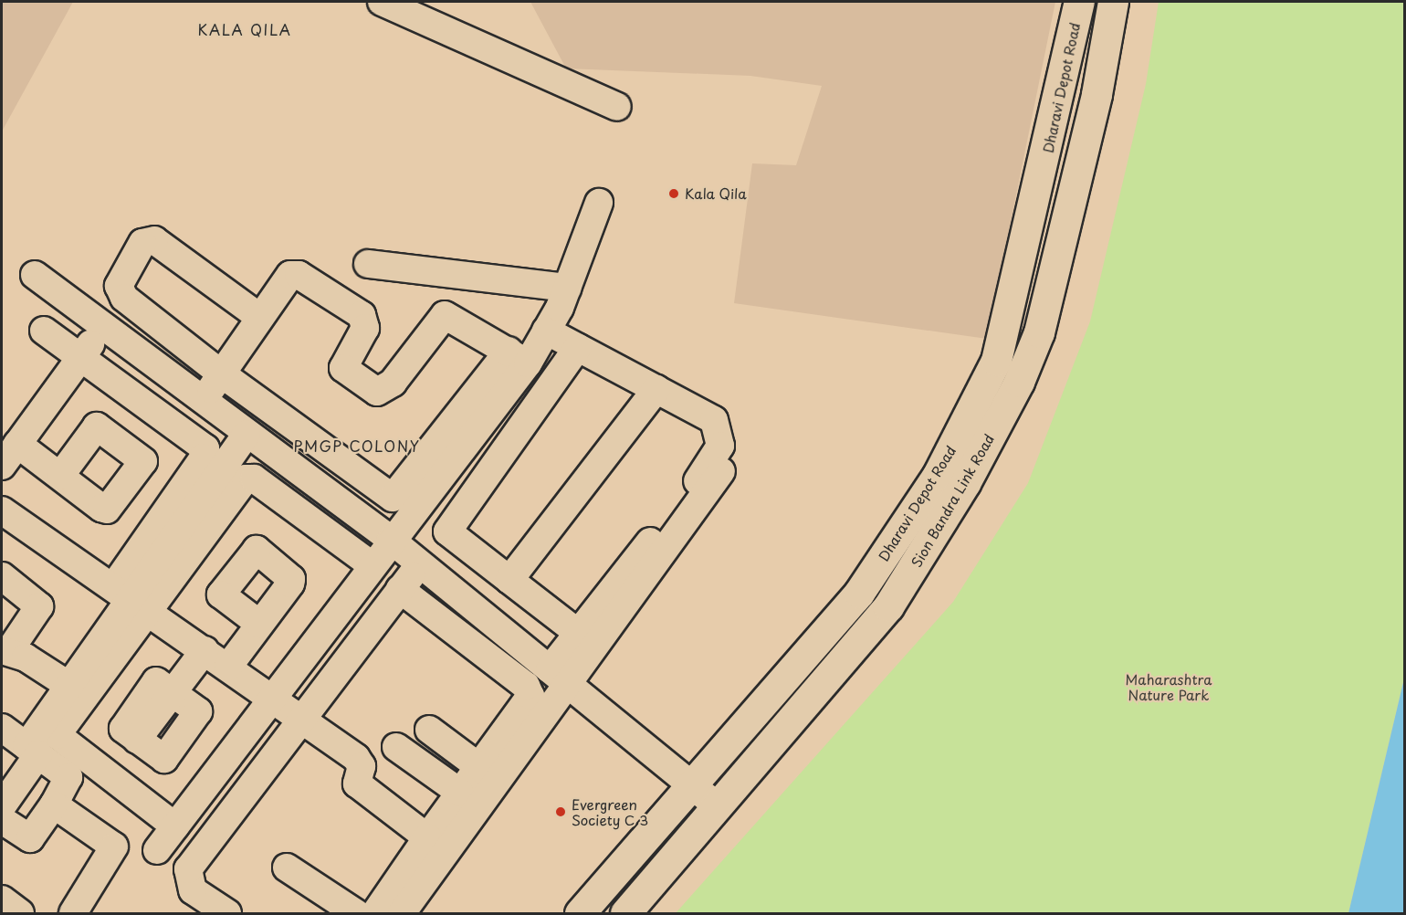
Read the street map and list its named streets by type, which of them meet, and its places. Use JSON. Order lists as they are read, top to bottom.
{
  "streets": {
    "main road": ["Dharavi Depot Road", "Sion Bandra Link Road"]
  },
  "districts": ["KALA QILA", "PMGP COLONY"],
  "parks": ["Maharashtra Nature Park"],
  "places": ["Kala Qila", "Evergreen Society C 3"]
}
